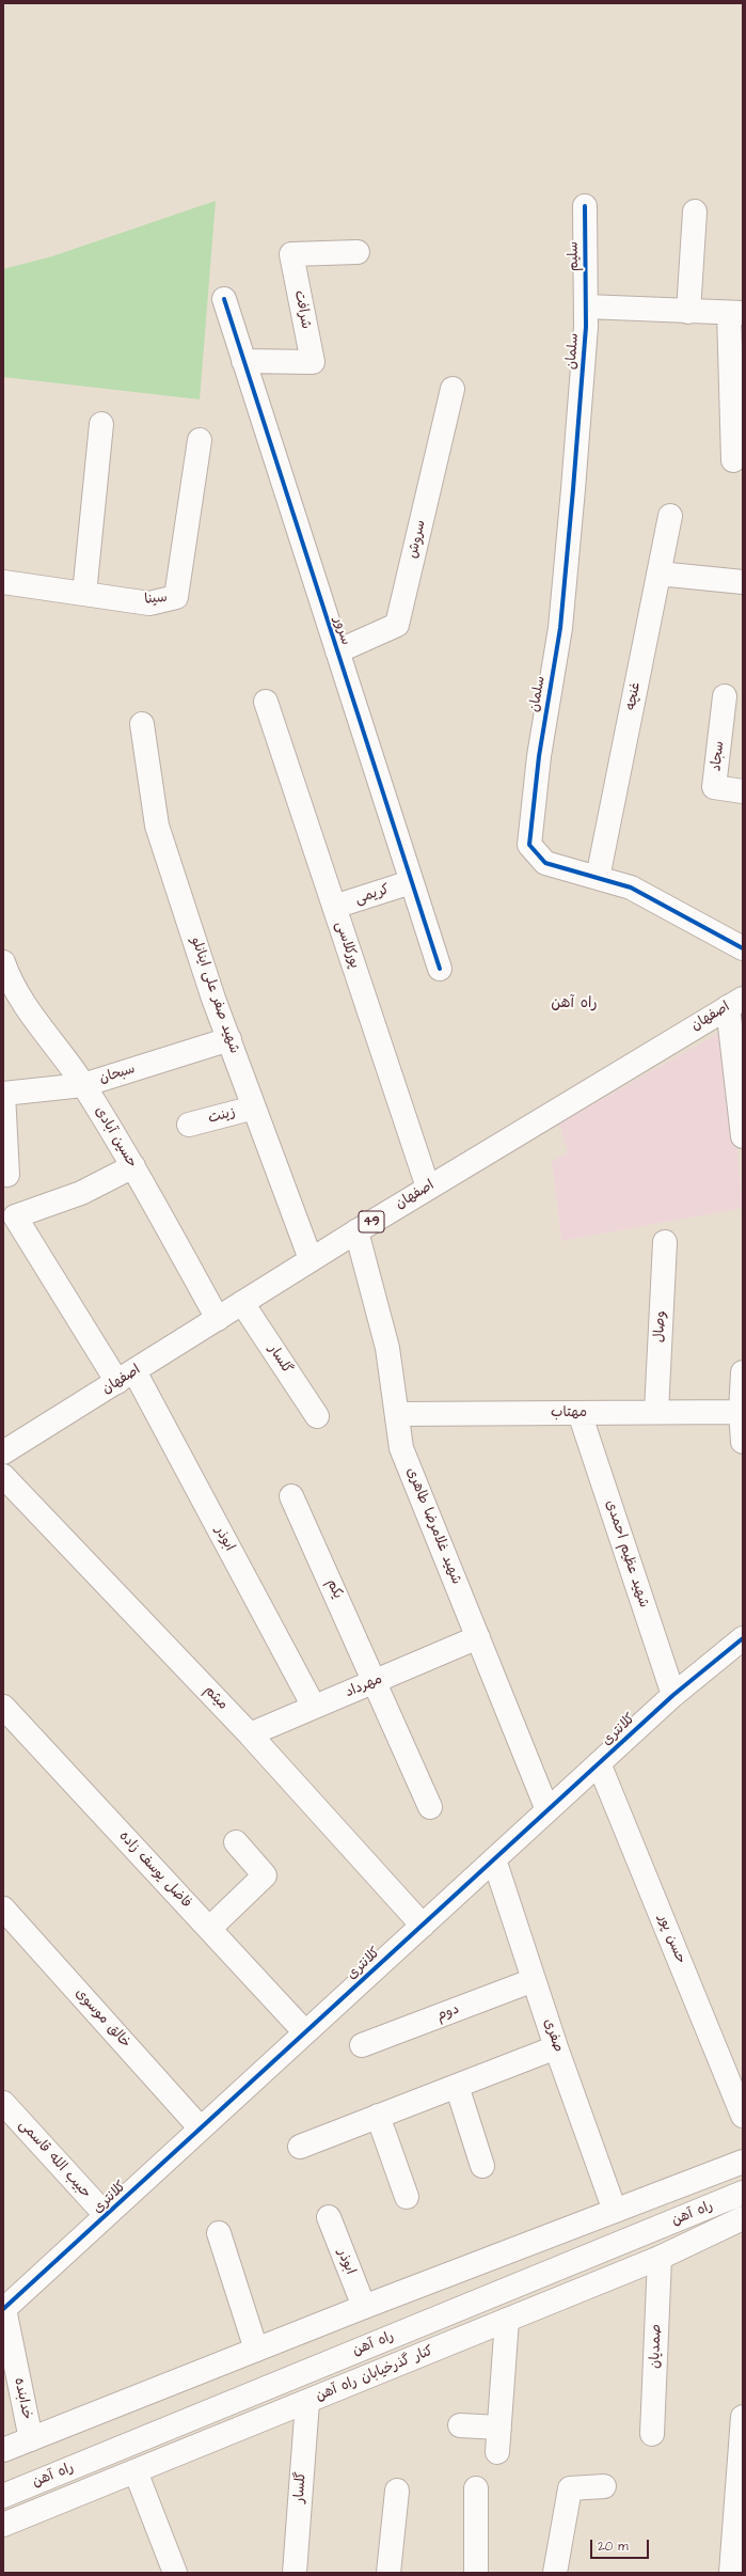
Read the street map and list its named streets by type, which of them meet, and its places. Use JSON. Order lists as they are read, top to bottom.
{
  "streets": {
    "street": [
      "سلیم",
      "شرافت",
      "سلمان",
      "سروش",
      "سینا",
      "سرور",
      "غنچه",
      "سجاد",
      "کریمی",
      "پورکلاسی",
      "شهید صفر علی اینانلو",
      "اصفهان",
      "سبحان",
      "زینت",
      "حسین آبادی",
      "49",
      "وصال",
      "گلسار",
      "مهتاب",
      "شهید غلامرضا طاهری",
      "ابوذر",
      "شهید عظیم احمدی",
      "یکم",
      "مهرداد",
      "میثم",
      "کلانتری",
      "فاضل یوسف زاده",
      "حسن پور",
      "دوم",
      "خالق موسوی",
      "صفری",
      "حبیب الله قاسمی",
      "راه آهن",
      "صمدیان",
      "کنار گذرخیابان راه آهن",
      "خدابنده"
    ]
  },
  "crossings": [
    ["سلیم", "سلمان"],
    ["شرافت", "سرور"],
    ["سلمان", "غنچه"],
    ["سروش", "سرور"],
    ["سرور", "کریمی"],
    ["کریمی", "پورکلاسی"],
    ["پورکلاسی", "اصفهان"],
    ["شهید صفر علی اینانلو", "اصفهان"],
    ["شهید صفر علی اینانلو", "سبحان"],
    ["شهید صفر علی اینانلو", "زینت"],
    ["اصفهان", "حسین آبادی"],
    ["اصفهان", "گلسار"],
    ["اصفهان", "شهید غلامرضا طاهری"],
    ["اصفهان", "ابوذر"],
    ["سبحان", "حسین آبادی"],
    ["حسین آبادی", "ابوذر"],
    ["وصال", "مهتاب"],
    ["گلسار", "کنار گذرخیابان راه آهن"],
    ["مهتاب", "شهید غلامرضا طاهری"],
    ["مهتاب", "شهید عظیم احمدی"],
    ["شهید غلامرضا طاهری", "مهرداد"],
    ["شهید غلامرضا طاهری", "کلانتری"],
    ["ابوذر", "مهرداد"],
    ["شهید عظیم احمدی", "کلانتری"],
    ["یکم", "مهرداد"],
    ["مهرداد", "میثم"],
    ["میثم", "کلانتری"],
    ["کلانتری", "فاضل یوسف زاده"],
    ["کلانتری", "حسن پور"],
    ["کلانتری", "خالق موسوی"],
    ["کلانتری", "صفری"],
    ["کلانتری", "حبیب الله قاسمی"],
    ["کلانتری", "خدابنده"],
    ["دوم", "صفری"],
    ["صمدیان", "کنار گذرخیابان راه آهن"]
  ],
  "districts": ["راه آهن"],
  "scale_bar": "20 m"
}
